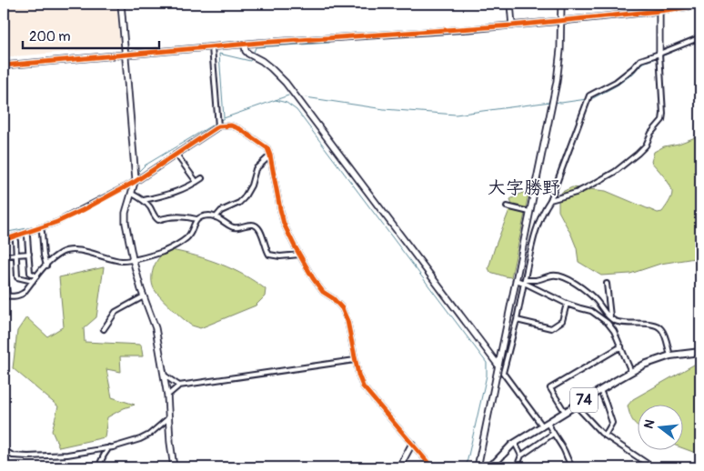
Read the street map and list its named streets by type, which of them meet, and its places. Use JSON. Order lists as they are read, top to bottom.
{
  "streets": {
    "main road": ["74"]
  },
  "districts": ["大字勝野"],
  "scale_bar": "200 m",
  "north": "left"
}
